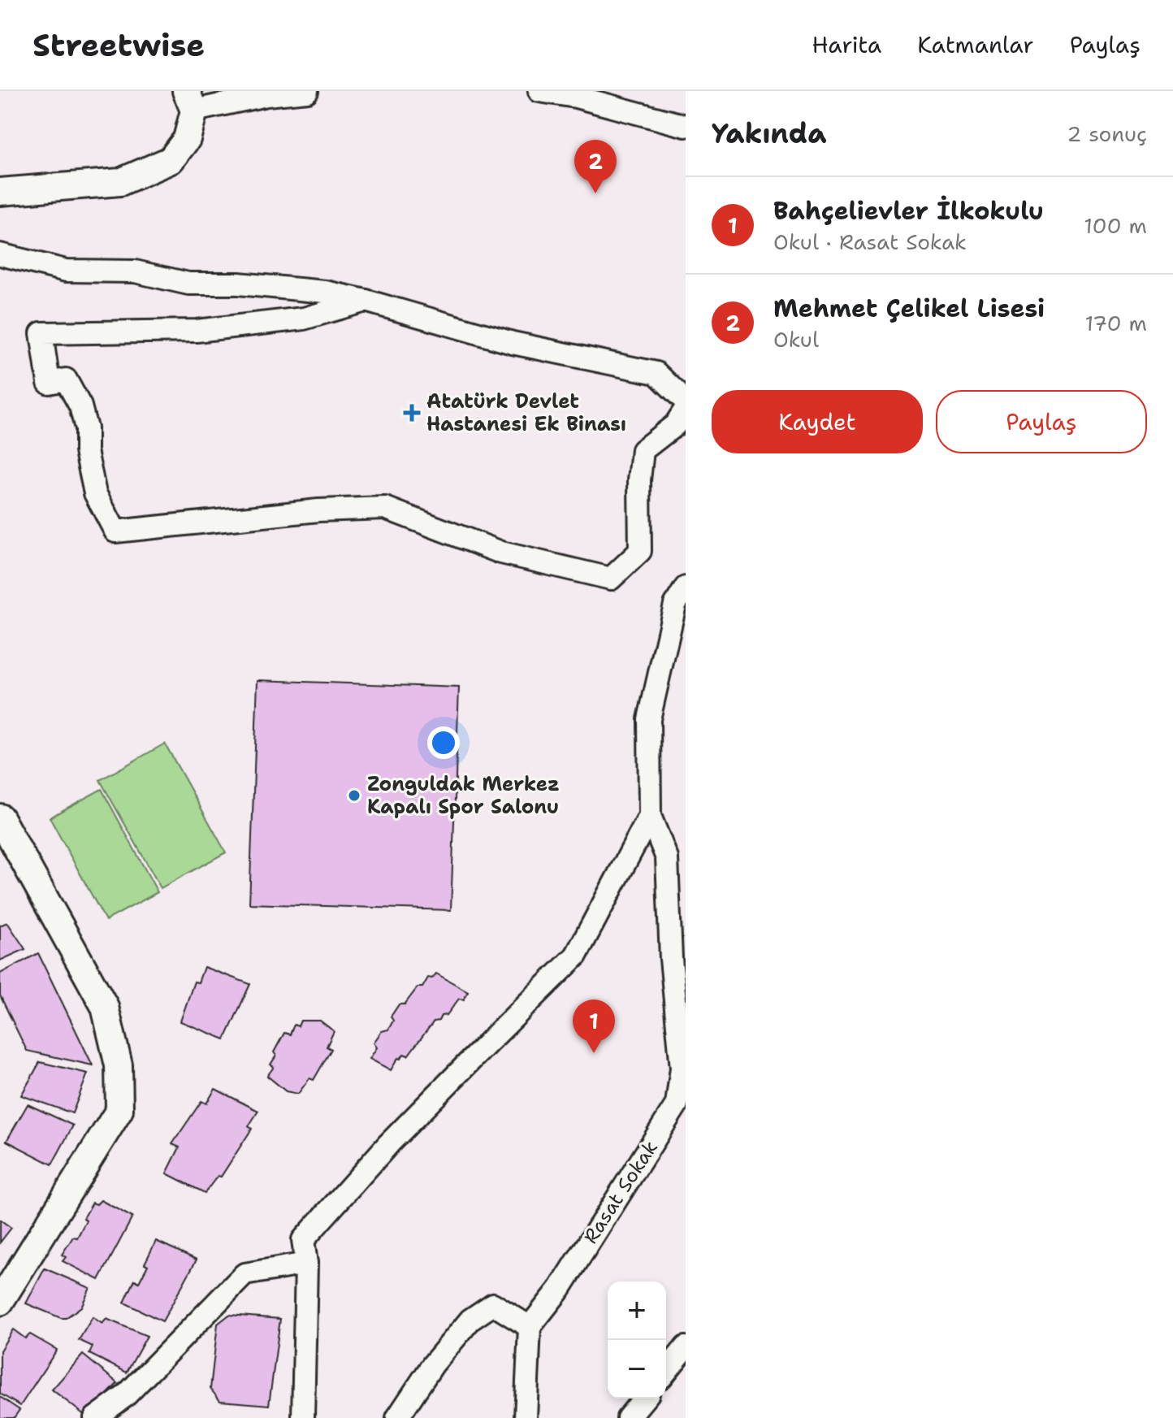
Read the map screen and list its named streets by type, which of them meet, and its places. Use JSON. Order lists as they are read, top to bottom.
{
  "streets": {
    "street": ["Rasat Sokak"]
  },
  "places": {
    "health": ["Atatürk Devlet Hastanesi Ek Binası"],
    "other": ["Zonguldak Merkez Kapalı Spor Salonu"]
  },
  "page": {
    "header": "Streetwise",
    "nav": ["Harita", "Katmanlar", "Paylaş"],
    "heading": ["Yakında", "2 sonuç"],
    "pins": ["2", "1"],
    "list": [
      {
        "mark": "1",
        "name": "Bahçelievler İlkokulu",
        "note": "Okul · Rasat Sokak",
        "value": "100 m"
      },
      {
        "mark": "2",
        "name": "Mehmet Çelikel Lisesi",
        "note": "Okul",
        "value": "170 m"
      }
    ],
    "buttons": ["Kaydet", "Paylaş"],
    "map_buttons": ["+", "−"]
  }
}
